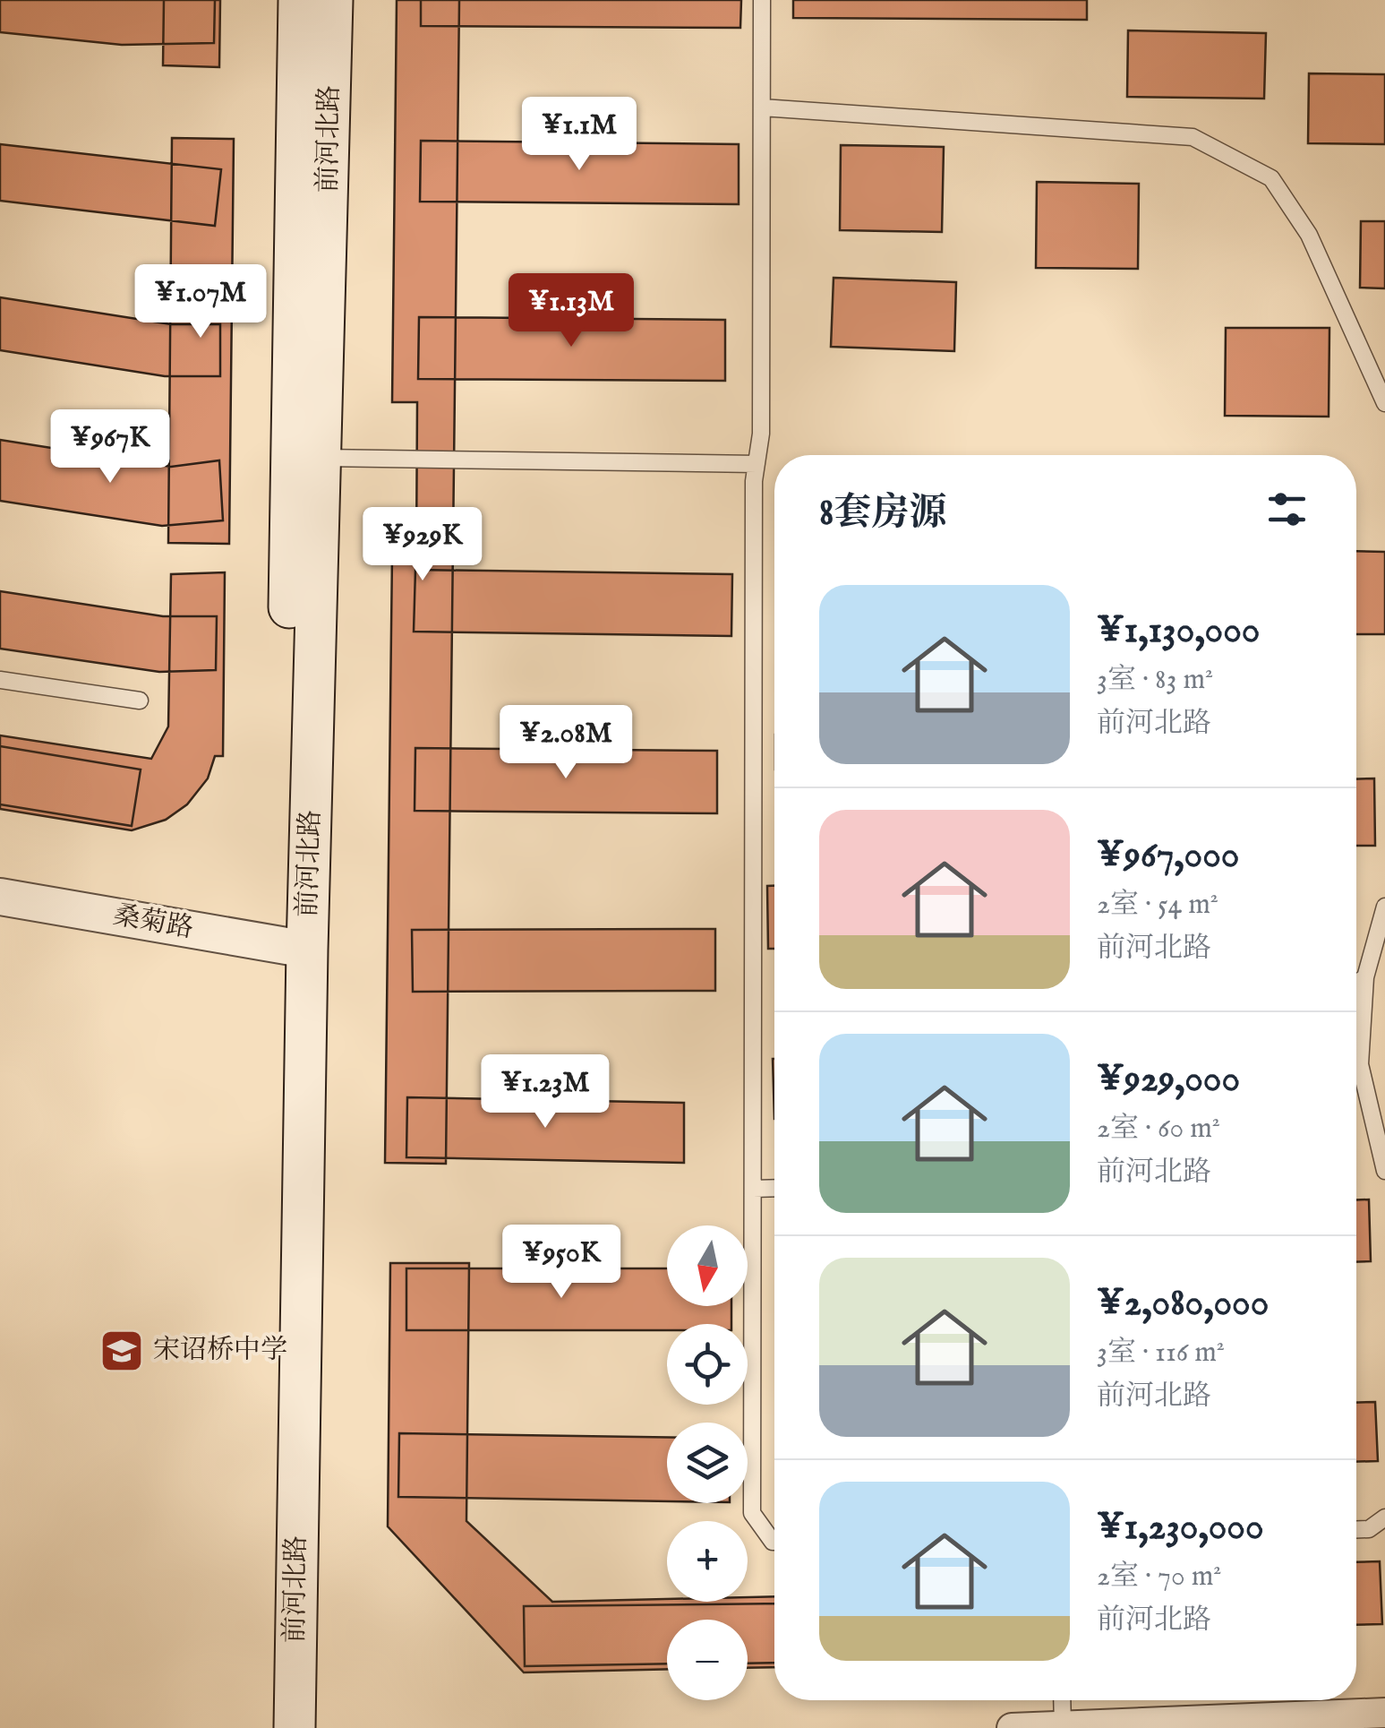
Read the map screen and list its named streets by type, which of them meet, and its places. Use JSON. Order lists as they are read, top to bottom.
{
  "streets": {
    "main road": ["前河北路"],
    "street": ["桑菊路"]
  },
  "crossings": [
    ["前河北路", "桑菊路"]
  ],
  "places": {
    "school or university": ["宋诏桥中学"]
  },
  "north": "bottom",
  "page": {
    "price": [
      "¥1.1M",
      "¥1.07M",
      "¥1.13M",
      "¥967K",
      "¥929K",
      "¥2.08M",
      "¥1.23M",
      "¥950K"
    ],
    "heading": "8套房源",
    "list": [
      {
        "name": "¥1,130,000",
        "note": "3室 · 83 m² · 前河北路"
      },
      {
        "name": "¥967,000",
        "note": "2室 · 54 m² · 前河北路"
      },
      {
        "name": "¥929,000",
        "note": "2室 · 60 m² · 前河北路"
      },
      {
        "name": "¥2,080,000",
        "note": "3室 · 116 m² · 前河北路"
      },
      {
        "name": "¥1,230,000",
        "note": "2室 · 70 m² · 前河北路"
      }
    ],
    "map_buttons": ["+", "−"]
  }
}
